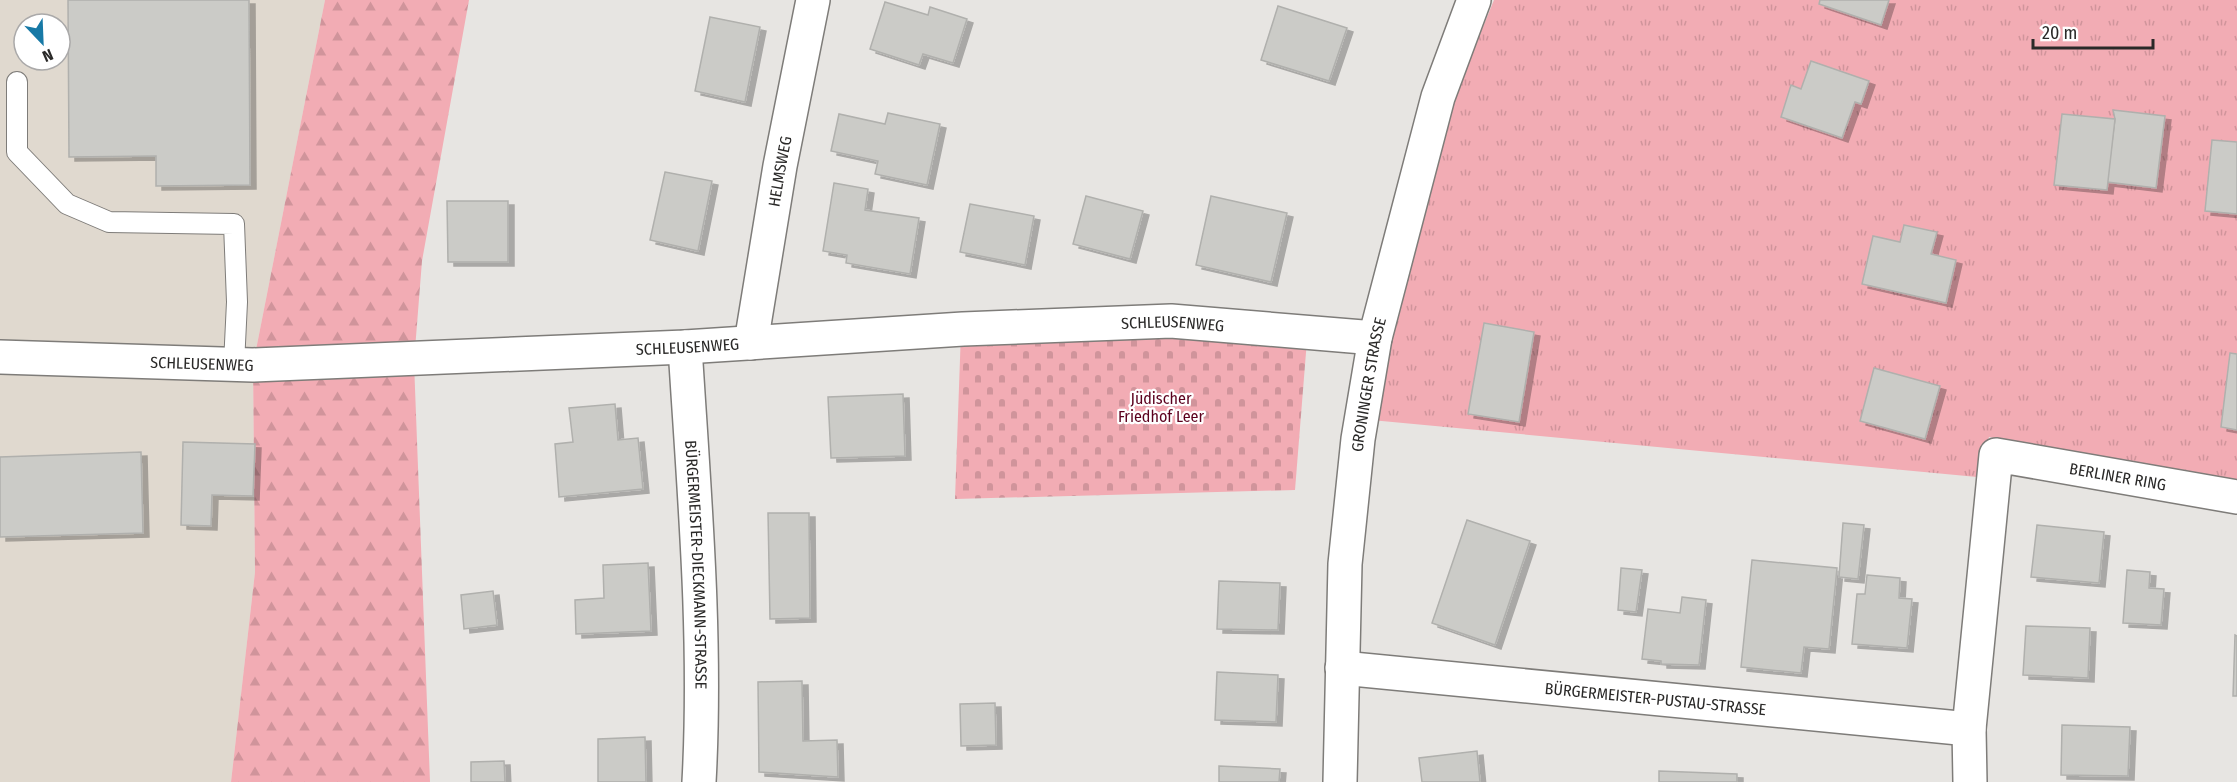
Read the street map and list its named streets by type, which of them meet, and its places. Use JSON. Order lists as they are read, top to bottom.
{
  "streets": {
    "street": [
      "HELMSWEG",
      "SCHLEUSENWEG",
      "GRONINGER STRASSE",
      "BERLINER RING",
      "BÜRGERMEISTER-DIECKMANN-STRASSE",
      "BÜRGERMEISTER-PUSTAU-STRASSE"
    ]
  },
  "crossings": [
    ["HELMSWEG", "SCHLEUSENWEG"],
    ["SCHLEUSENWEG", "GRONINGER STRASSE"],
    ["SCHLEUSENWEG", "BÜRGERMEISTER-DIECKMANN-STRASSE"],
    ["GRONINGER STRASSE", "BÜRGERMEISTER-PUSTAU-STRASSE"],
    ["BERLINER RING", "BÜRGERMEISTER-PUSTAU-STRASSE"]
  ],
  "parks": ["Jüdischer Friedhof Leer"],
  "scale_bar": "20 m",
  "north": "bottom right"
}
